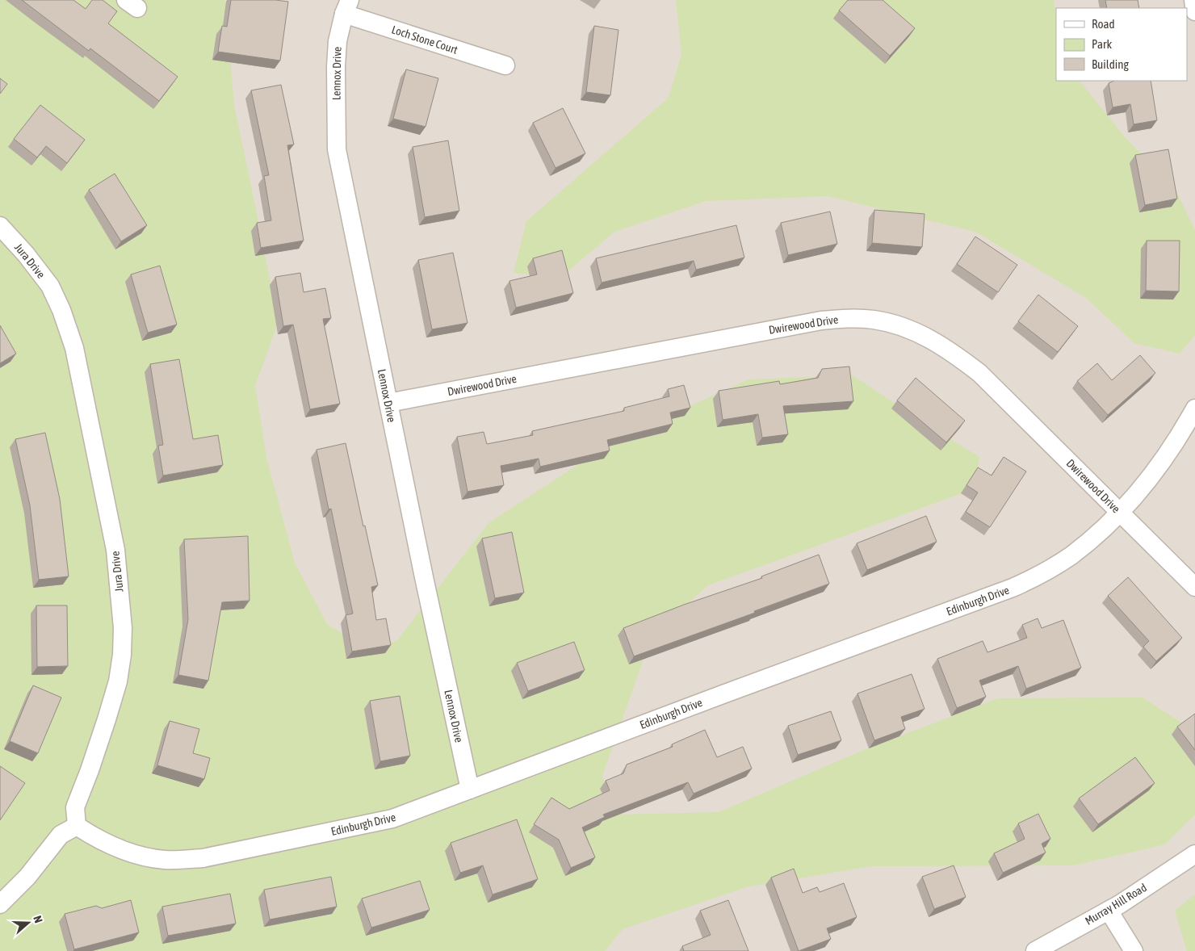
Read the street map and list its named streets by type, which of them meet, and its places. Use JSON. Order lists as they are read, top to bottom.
{
  "streets": {
    "street": [
      "Loch Stone Court",
      "Lennox Drive",
      "Jura Drive",
      "Dwirewood Drive",
      "Edinburgh Drive",
      "Murray Hill Road"
    ]
  },
  "crossings": [
    ["Loch Stone Court", "Lennox Drive"],
    ["Lennox Drive", "Dwirewood Drive"],
    ["Lennox Drive", "Edinburgh Drive"],
    ["Jura Drive", "Edinburgh Drive"],
    ["Dwirewood Drive", "Edinburgh Drive"]
  ],
  "legend": ["Road", "Park", "Building"],
  "north": "right"
}
